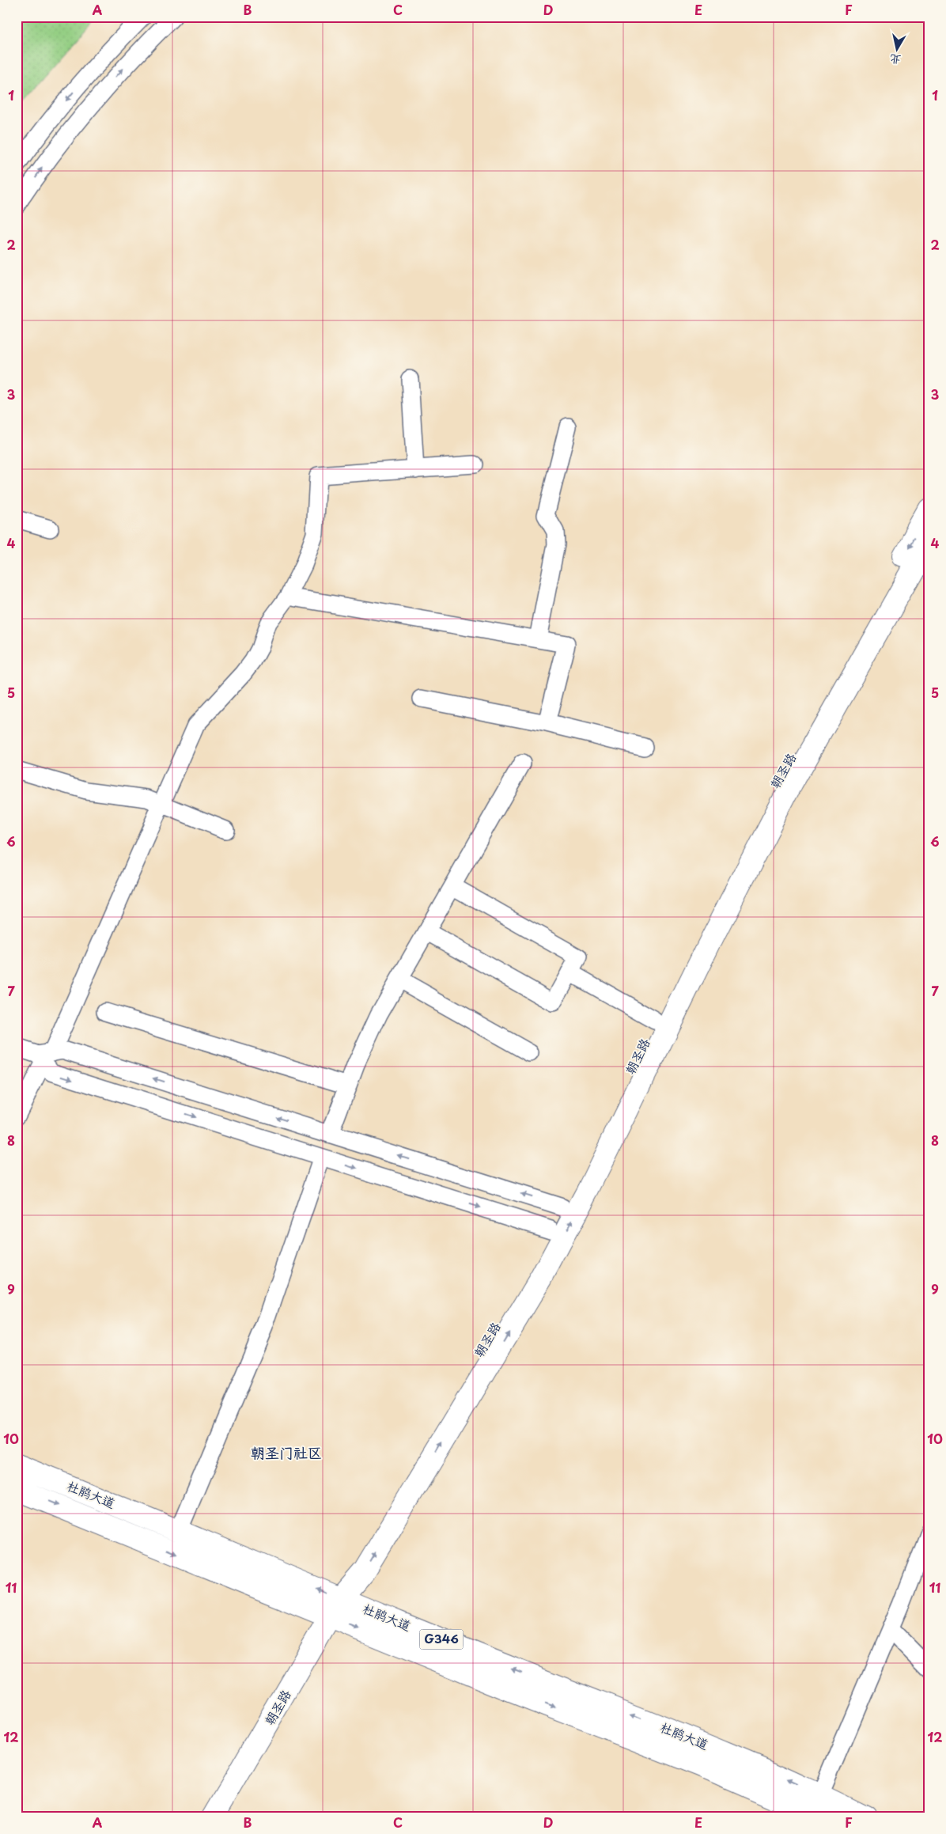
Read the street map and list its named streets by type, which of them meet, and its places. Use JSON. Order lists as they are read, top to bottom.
{
  "streets": {
    "main road": ["朝圣路", "杜鹃大道", "G346"]
  },
  "crossings": [
    ["朝圣路", "杜鹃大道"]
  ],
  "districts": ["朝圣门社区"],
  "north": "bottom",
  "grid": {
    "columns": [
      "A",
      "B",
      "C",
      "D",
      "E",
      "F"
    ],
    "rows": [
      "1",
      "2",
      "3",
      "4",
      "5",
      "6",
      "7",
      "8",
      "9",
      "10",
      "11",
      "12"
    ]
  }
}
